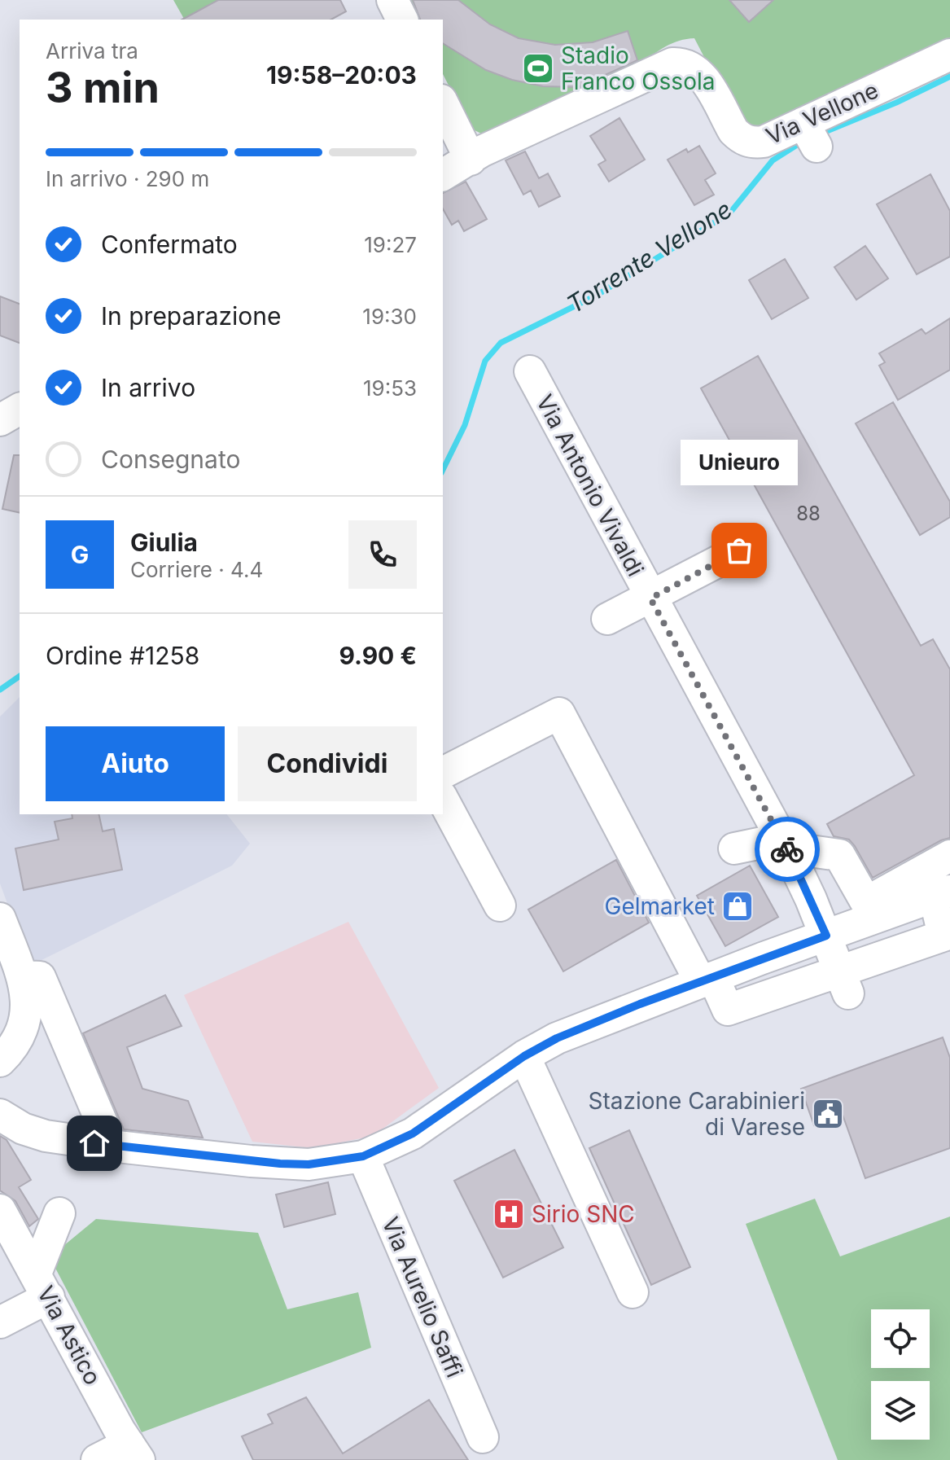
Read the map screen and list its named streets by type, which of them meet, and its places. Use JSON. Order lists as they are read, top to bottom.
{
  "streets": {
    "street": [
      "Via Vellone",
      "Via Antonio Vivaldi",
      "Via Aurelio Saffi",
      "Via Astico"
    ]
  },
  "water": ["Torrente Vellone"],
  "places": {
    "sports": ["Stadio Franco Ossola"],
    "other": ["Unieuro"],
    "shop": ["Gelmarket"],
    "public building": ["Stazione Carabinieri di Varese"],
    "hospital": ["Sirio SNC"]
  },
  "house_numbers": ["88"],
  "page": {
    "heading": ["3 min", "Arriva tra", "19:58–20:03"],
    "panel": [
      "Giulia",
      "Corriere · 4.4",
      "Ordine #1258",
      "9.90 €"
    ],
    "bar": "In arrivo · 290 m",
    "list": [
      ["Confermato", "19:27"],
      ["In preparazione", "19:30"],
      ["In arrivo", "19:53"],
      "Consegnato"
    ],
    "bubble": "Unieuro",
    "round": "G",
    "buttons": ["Aiuto", "Condividi"]
  }
}
